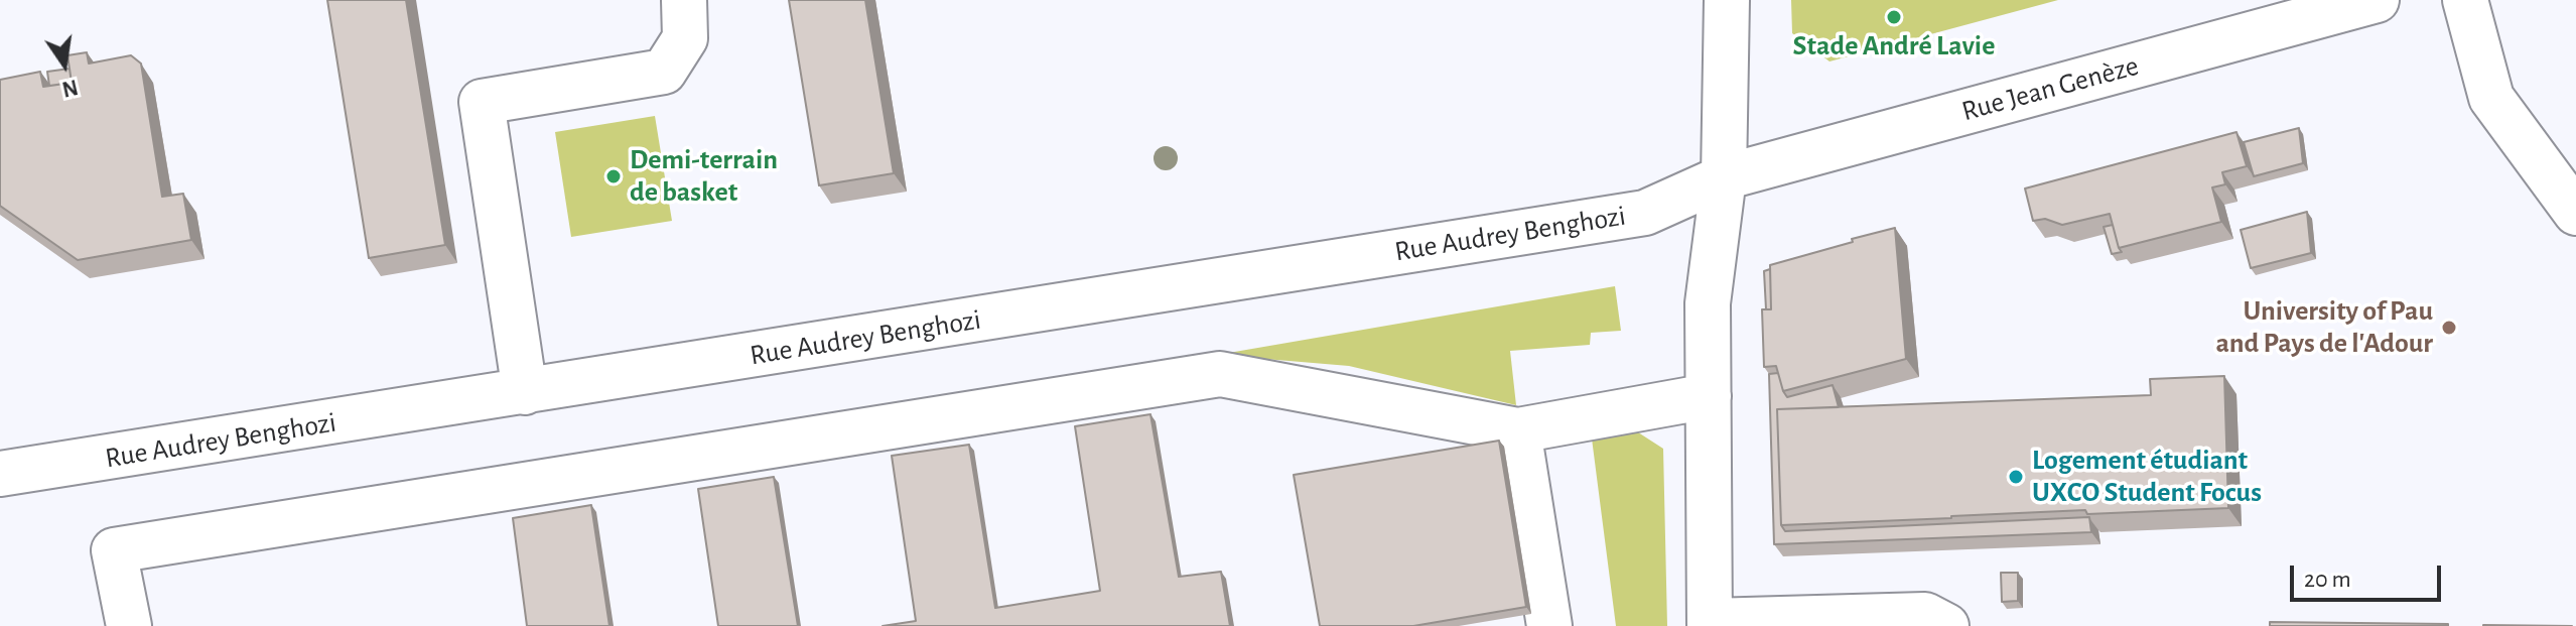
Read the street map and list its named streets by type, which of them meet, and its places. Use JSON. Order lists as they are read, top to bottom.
{
  "streets": {
    "street": ["Rue Jean Genèze", "Rue Audrey Benghozi"]
  },
  "crossings": [
    ["Rue Jean Genèze", "Rue Audrey Benghozi"]
  ],
  "places": [
    "Stade André Lavie",
    "Demi-terrain de basket",
    "University of Pau and Pays de l'Adour",
    "Logement étudiant UXCO Student Focus"
  ],
  "scale_bar": "20 m",
  "north": "bottom"
}
